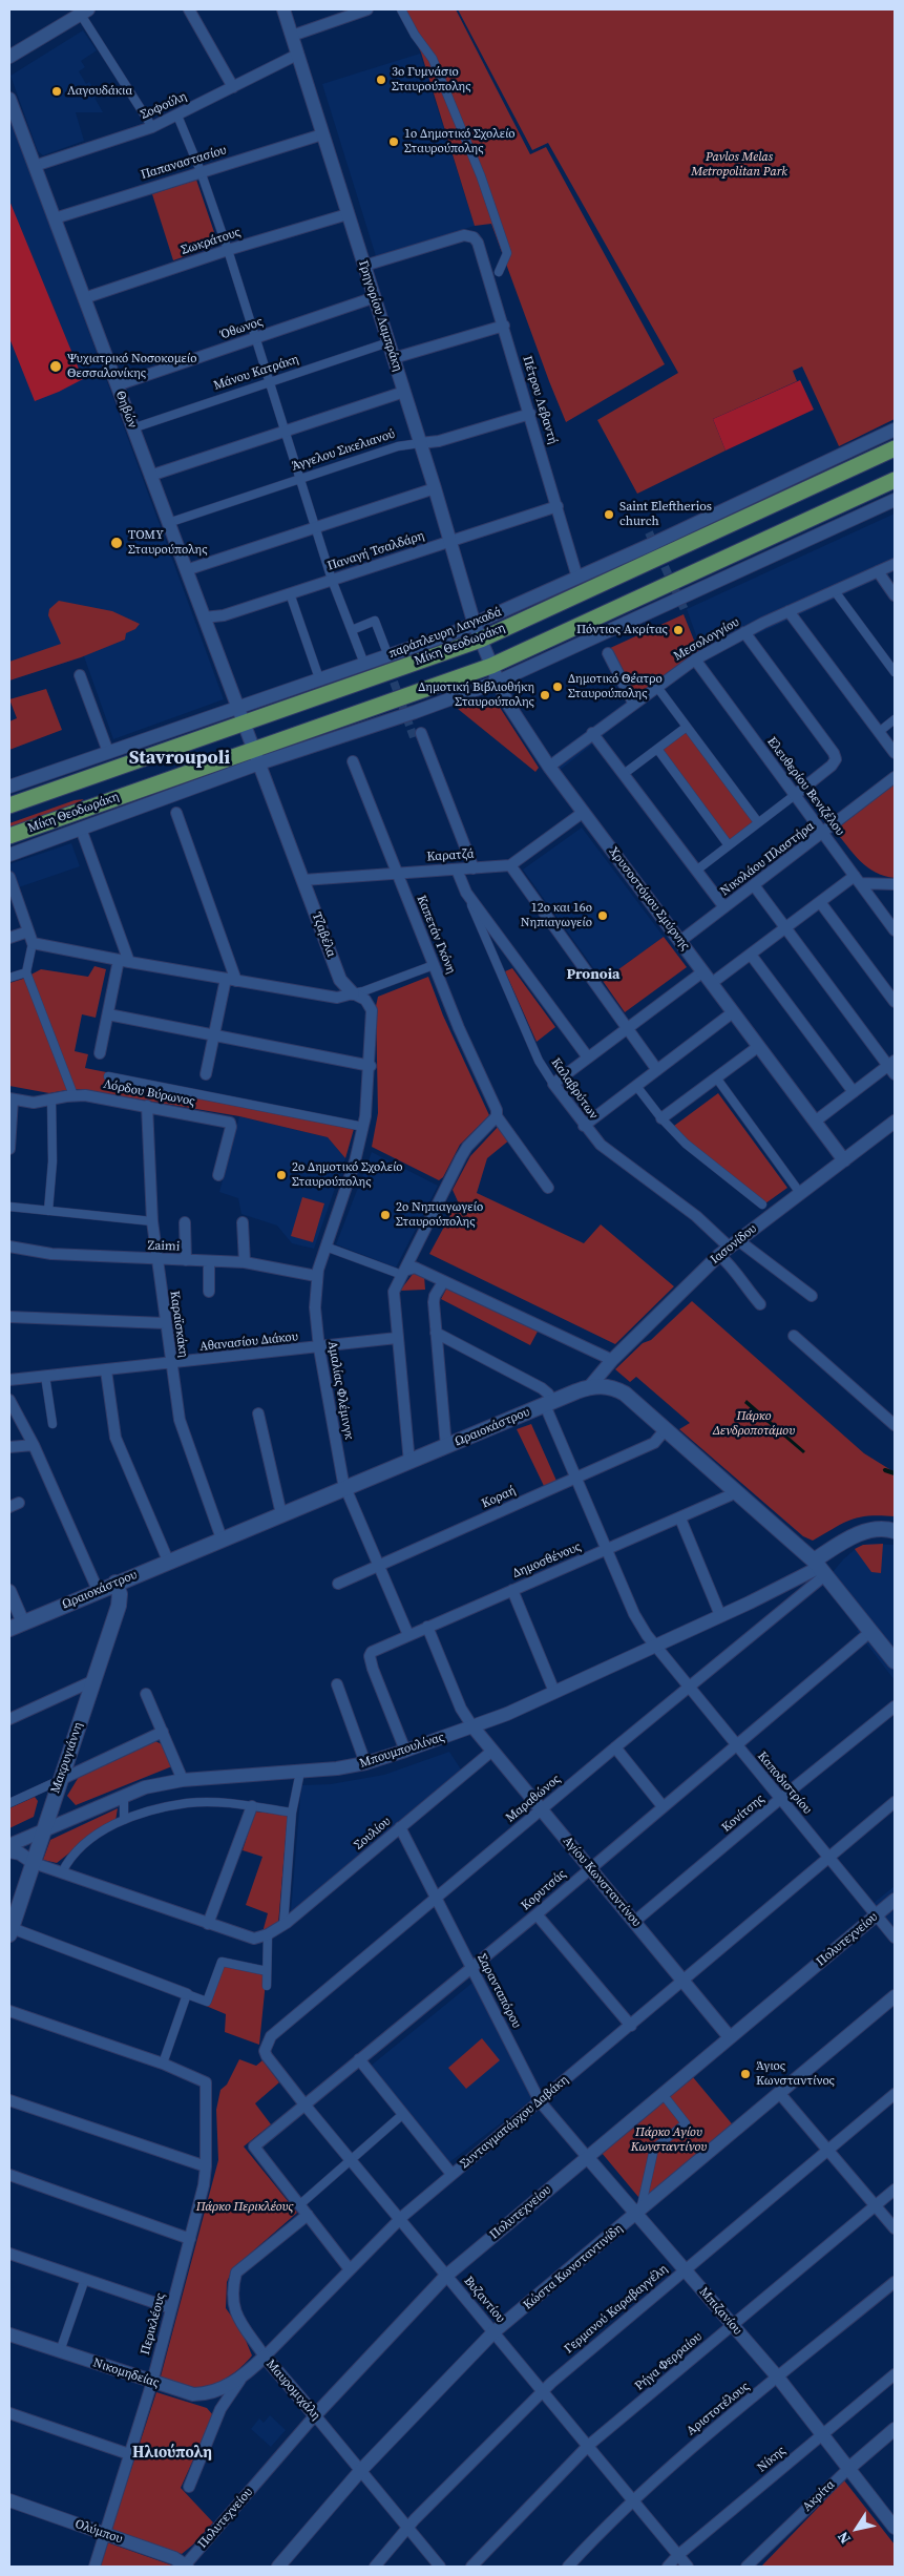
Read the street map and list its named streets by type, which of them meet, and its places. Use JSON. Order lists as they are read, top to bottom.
{
  "streets": {
    "highway": ["Μίκη Θεοδωράκη"],
    "main road": ["Ωραιοκάστρου", "Μακρυγιάννη"],
    "street": [
      "Σοφούλη",
      "Παπαναστασίου",
      "Σωκράτους",
      "Γρηγορίου Λαμπράκη",
      "Όθωνος",
      "Μάνου Κατράκη",
      "Πέτρου Λεβαντή",
      "Θηβών",
      "Άγγελου Σικελιανού",
      "Παναγή Τσαλδάρη",
      "παράπλευρη Λαγκαδά",
      "Μεσολογγίου",
      "Ελευθερίου Βενιζέλου",
      "Καρατζά",
      "Νικολάου Πλαστήρα",
      "Χρυσοστόμου Σμύρνης",
      "Τζαβέλα",
      "Καπετάν Γκόνη",
      "Καλαβρύτων",
      "Λόρδου Βύρωνος",
      "Ιασονίδου",
      "Zaimi",
      "Καραϊσκάκη",
      "Αθανασίου Διάκου",
      "Αμαλίας Φλέμινγκ",
      "Κοραή",
      "Δημοσθένους",
      "Μπουμπουλίνας",
      "Καποδιστρίου",
      "Μαραθώνος",
      "Κονίτσης",
      "Σουλίου",
      "Αγίου Κωνσταντίνου",
      "Κορυτσάς",
      "Πολυτεχνείου",
      "Σαρανταπόρου",
      "Συνταγματάρχου Δαβάκη",
      "Κώστα Κωνσταντινίδη",
      "Βυζαντίου",
      "Γερμανού Καραβαγγέλη",
      "Μπιζανίου",
      "Περικλέους",
      "Ρήγα Φερραίου",
      "Νικομηδείας",
      "Μαυρομιχάλη",
      "Αριστοτέλους",
      "Νίκης",
      "Ακρίτα",
      "Ολύμπου"
    ]
  },
  "crossings": [
    ["Σοφούλη", "Γρηγορίου Λαμπράκη"],
    ["Σοφούλη", "Θηβών"],
    ["Παπαναστασίου", "Γρηγορίου Λαμπράκη"],
    ["Παπαναστασίου", "Θηβών"],
    ["Σωκράτους", "Γρηγορίου Λαμπράκη"],
    ["Σωκράτους", "Θηβών"],
    ["Γρηγορίου Λαμπράκη", "Όθωνος"],
    ["Γρηγορίου Λαμπράκη", "Μάνου Κατράκη"],
    ["Γρηγορίου Λαμπράκη", "Πέτρου Λεβαντή"],
    ["Γρηγορίου Λαμπράκη", "Άγγελου Σικελιανού"],
    ["Γρηγορίου Λαμπράκη", "Παναγή Τσαλδάρη"],
    ["Γρηγορίου Λαμπράκη", "παράπλευρη Λαγκαδά"],
    ["Γρηγορίου Λαμπράκη", "Μίκη Θεοδωράκη"],
    ["Γρηγορίου Λαμπράκη", "Χρυσοστόμου Σμύρνης"],
    ["Όθωνος", "Θηβών"],
    ["Μάνου Κατράκη", "Θηβών"],
    ["Πέτρου Λεβαντή", "Άγγελου Σικελιανού"],
    ["Πέτρου Λεβαντή", "Παναγή Τσαλδάρη"],
    ["Πέτρου Λεβαντή", "παράπλευρη Λαγκαδά"],
    ["Θηβών", "Άγγελου Σικελιανού"],
    ["Θηβών", "Παναγή Τσαλδάρη"],
    ["Θηβών", "παράπλευρη Λαγκαδά"],
    ["Θηβών", "Μίκη Θεοδωράκη"],
    ["Θηβών", "Τζαβέλα"],
    ["παράπλευρη Λαγκαδά", "Μίκη Θεοδωράκη"],
    ["παράπλευρη Λαγκαδά", "Χρυσοστόμου Σμύρνης"],
    ["παράπλευρη Λαγκαδά", "Τζαβέλα"],
    ["Μεσολογγίου", "Ελευθερίου Βενιζέλου"],
    ["Μεσολογγίου", "Χρυσοστόμου Σμύρνης"],
    ["Μίκη Θεοδωράκη", "Χρυσοστόμου Σμύρνης"],
    ["Μίκη Θεοδωράκη", "Τζαβέλα"],
    ["Ελευθερίου Βενιζέλου", "Νικολάου Πλαστήρα"],
    ["Καρατζά", "Τζαβέλα"],
    ["Καρατζά", "Καπετάν Γκόνη"],
    ["Καρατζά", "Καλαβρύτων"],
    ["Νικολάου Πλαστήρα", "Χρυσοστόμου Σμύρνης"],
    ["Χρυσοστόμου Σμύρνης", "Ιασονίδου"],
    ["Τζαβέλα", "Αμαλίας Φλέμινγκ"],
    ["Καλαβρύτων", "Ιασονίδου"],
    ["Λόρδου Βύρωνος", "Καραϊσκάκη"],
    ["Ιασονίδου", "Ωραιοκάστρου"],
    ["Zaimi", "Καραϊσκάκη"],
    ["Zaimi", "Αμαλίας Φλέμινγκ"],
    ["Καραϊσκάκη", "Αθανασίου Διάκου"],
    ["Καραϊσκάκη", "Ωραιοκάστρου"],
    ["Αθανασίου Διάκου", "Αμαλίας Φλέμινγκ"],
    ["Αμαλίας Φλέμινγκ", "Ωραιοκάστρου"],
    ["Αμαλίας Φλέμινγκ", "Κοραή"],
    ["Αμαλίας Φλέμινγκ", "Δημοσθένους"],
    ["Ωραιοκάστρου", "Κοραή"],
    ["Ωραιοκάστρου", "Δημοσθένους"],
    ["Ωραιοκάστρου", "Μπουμπουλίνας"],
    ["Ωραιοκάστρου", "Μακρυγιάννη"],
    ["Ωραιοκάστρου", "Καποδιστρίου"],
    ["Ωραιοκάστρου", "Μαραθώνος"],
    ["Ωραιοκάστρου", "Κορυτσάς"],
    ["Κοραή", "Καποδιστρίου"],
    ["Δημοσθένους", "Μπουμπουλίνας"],
    ["Δημοσθένους", "Καποδιστρίου"],
    ["Μπουμπουλίνας", "Μακρυγιάννη"],
    ["Μπουμπουλίνας", "Καποδιστρίου"],
    ["Μπουμπουλίνας", "Μαραθώνος"],
    ["Μπουμπουλίνας", "Αγίου Κωνσταντίνου"],
    ["Καποδιστρίου", "Μαραθώνος"],
    ["Καποδιστρίου", "Κονίτσης"],
    ["Καποδιστρίου", "Κορυτσάς"],
    ["Καποδιστρίου", "Πολυτεχνείου"],
    ["Καποδιστρίου", "Συνταγματάρχου Δαβάκη"],
    ["Μαραθώνος", "Αγίου Κωνσταντίνου"],
    ["Μαραθώνος", "Σαρανταπόρου"],
    ["Μαραθώνος", "Βυζαντίου"],
    ["Κονίτσης", "Αγίου Κωνσταντίνου"],
    ["Σουλίου", "Αγίου Κωνσταντίνου"],
    ["Σουλίου", "Σαρανταπόρου"],
    ["Αγίου Κωνσταντίνου", "Κορυτσάς"],
    ["Αγίου Κωνσταντίνου", "Πολυτεχνείου"],
    ["Αγίου Κωνσταντίνου", "Συνταγματάρχου Δαβάκη"],
    ["Κορυτσάς", "Σαρανταπόρου"],
    ["Κορυτσάς", "Βυζαντίου"],
    ["Πολυτεχνείου", "Σαρανταπόρου"],
    ["Πολυτεχνείου", "Βυζαντίου"],
    ["Πολυτεχνείου", "Μπιζανίου"],
    ["Πολυτεχνείου", "Μαυρομιχάλη"],
    ["Πολυτεχνείου", "Ολύμπου"],
    ["Σαρανταπόρου", "Συνταγματάρχου Δαβάκη"],
    ["Σαρανταπόρου", "Μπιζανίου"],
    ["Συνταγματάρχου Δαβάκη", "Βυζαντίου"],
    ["Συνταγματάρχου Δαβάκη", "Νικομηδείας"],
    ["Συνταγματάρχου Δαβάκη", "Μαυρομιχάλη"],
    ["Κώστα Κωνσταντινίδη", "Βυζαντίου"],
    ["Κώστα Κωνσταντινίδη", "Μπιζανίου"],
    ["Κώστα Κωνσταντινίδη", "Μαυρομιχάλη"],
    ["Βυζαντίου", "Γερμανού Καραβαγγέλη"],
    ["Βυζαντίου", "Ρήγα Φερραίου"],
    ["Βυζαντίου", "Αριστοτέλους"],
    ["Βυζαντίου", "Νίκης"],
    ["Γερμανού Καραβαγγέλη", "Μπιζανίου"],
    ["Γερμανού Καραβαγγέλη", "Μαυρομιχάλη"],
    ["Μπιζανίου", "Ρήγα Φερραίου"],
    ["Μπιζανίου", "Αριστοτέλους"],
    ["Μπιζανίου", "Νίκης"],
    ["Μπιζανίου", "Ακρίτα"],
    ["Περικλέους", "Νικομηδείας"],
    ["Περικλέους", "Ολύμπου"]
  ],
  "districts": ["Stavroupoli", "Pronoia", "Ηλιούπολη"],
  "parks": [
    "Pavlos Melas Metropolitan Park",
    "Πάρκο Δενδροποτάμου",
    "Πάρκο Αγίου Κωνσταντίνου",
    "Πάρκο Περικλέους"
  ],
  "places": [
    "3ο Γυμνάσιο Σταυρούπολης",
    "Λαγουδάκια",
    "1ο Δημοτικό Σχολείο Σταυρούπολης",
    "Ψυχιατρικό Νοσοκομείο Θεσσαλονίκης",
    "Saint Eleftherios church",
    "ΤΟΜΥ Σταυρούπολης",
    "Πόντιος Ακρίτας",
    "Δημοτικό Θέατρο Σταυρούπολης",
    "Δημοτική Βιβλιοθήκη Σταυρούπολης",
    "12ο και 16ο Νηπιαγωγείο",
    "2ο Δημοτικό Σχολείο Σταυρούπολης",
    "2ο Νηπιαγωγείο Σταυρούπολης",
    "Άγιος Κωνσταντίνος"
  ],
  "north": "bottom left"
}
